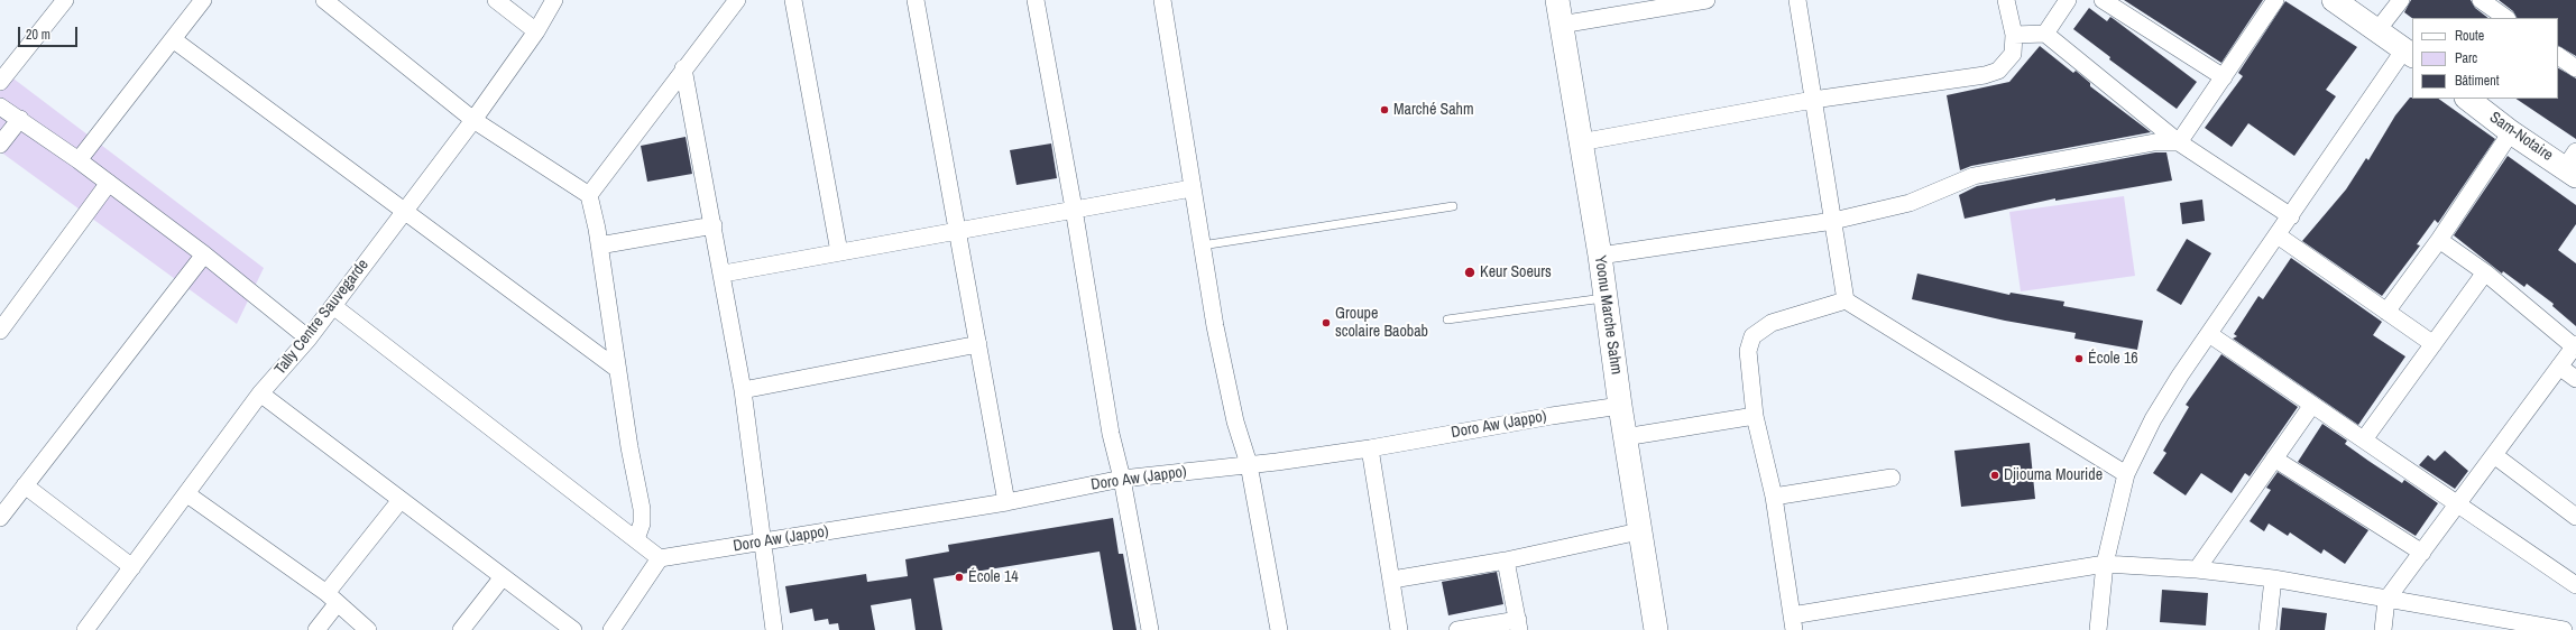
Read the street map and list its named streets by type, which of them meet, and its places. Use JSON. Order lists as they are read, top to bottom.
{
  "streets": {
    "street": [
      "Sam-Notaire",
      "Yoonu Marche Sahm",
      "Tally Centre Sauvegarde",
      "Doro Aw (Jappo)"
    ]
  },
  "crossings": [
    ["Yoonu Marche Sahm", "Doro Aw (Jappo)"]
  ],
  "places": [
    "Marché Sahm",
    "Keur Soeurs",
    "Groupe scolaire Baobab",
    "École 16",
    "Djiouma Mouride",
    "École 14"
  ],
  "legend": ["Route", "Parc", "Bâtiment"],
  "scale_bar": "20 m"
}
